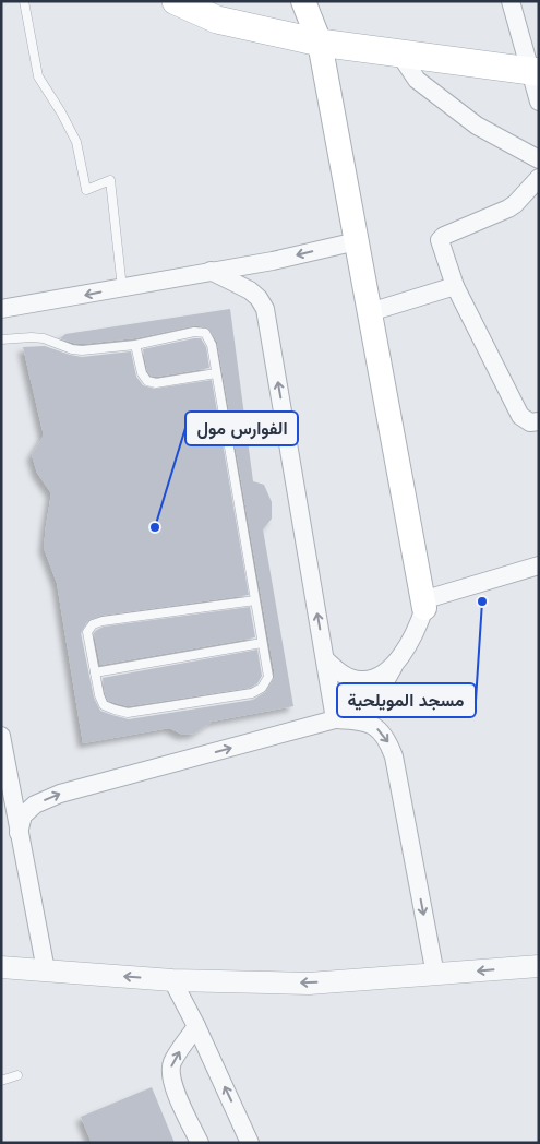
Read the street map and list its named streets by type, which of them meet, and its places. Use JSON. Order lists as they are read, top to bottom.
{
  "places": ["الفوارس مول", "مسجد المويلحية"]
}
